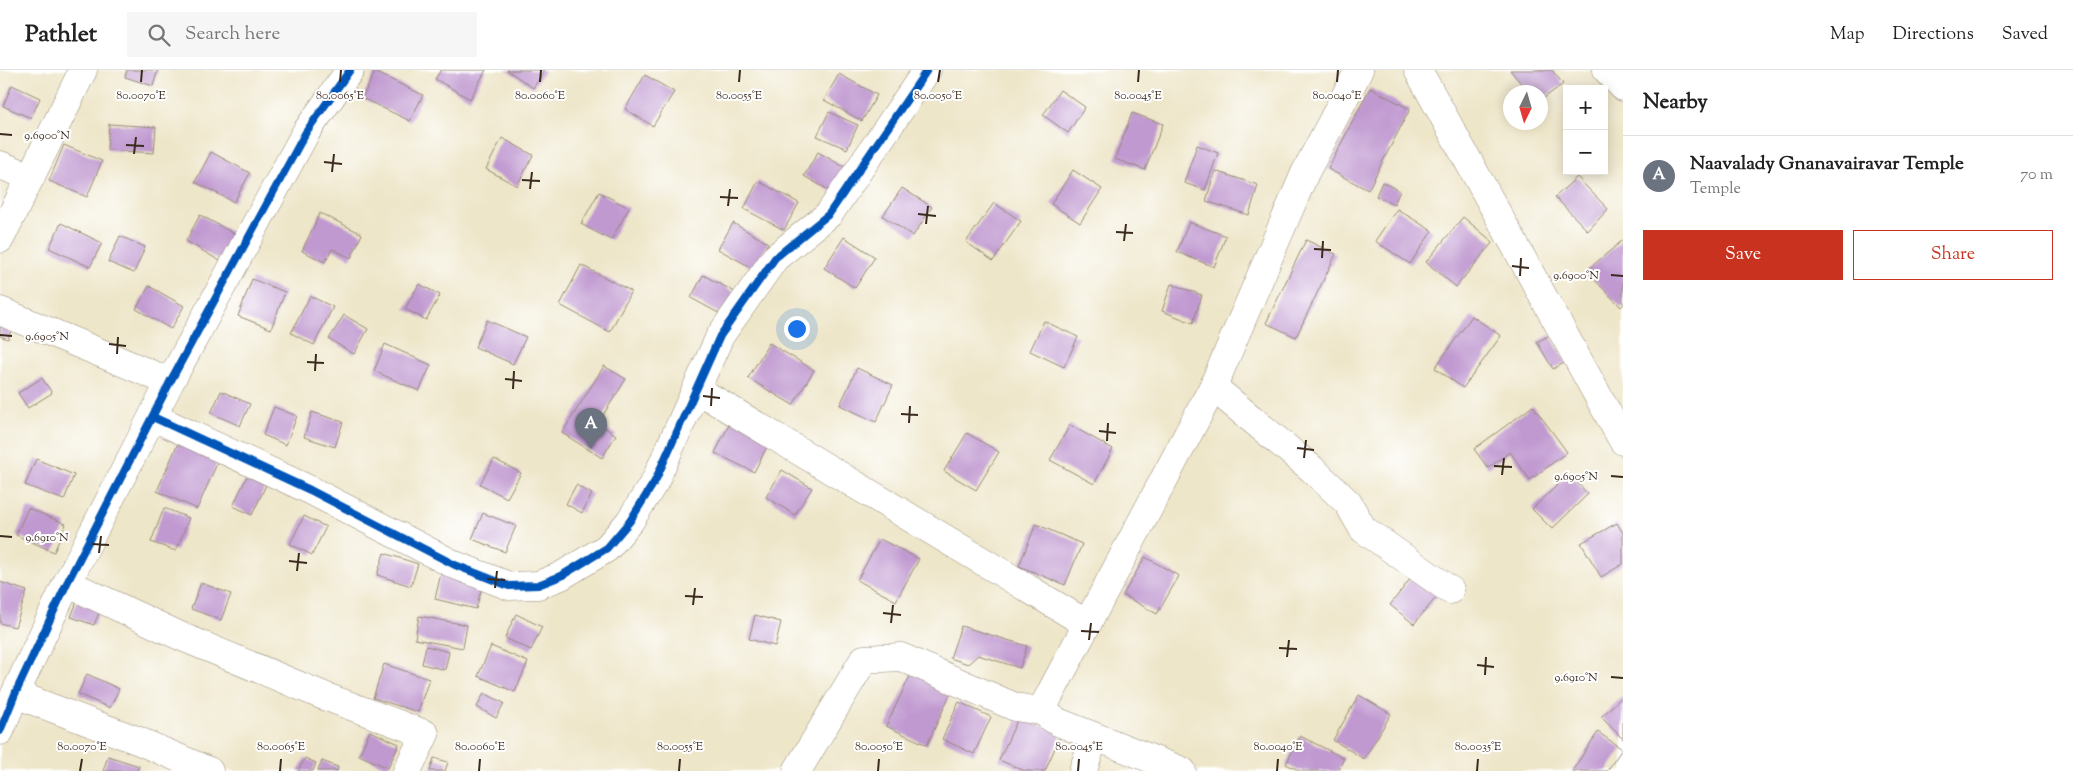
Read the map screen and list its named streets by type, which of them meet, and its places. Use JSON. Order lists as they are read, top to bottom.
{
  "north": "bottom",
  "page": {
    "header": "Pathlet",
    "search": "Search here",
    "nav": ["Map", "Directions", "Saved"],
    "heading": "Nearby",
    "map_buttons": ["+", "−"],
    "list": [
      {
        "mark": "A",
        "name": "Naavalady Gnanavairavar Temple",
        "note": "Temple",
        "value": "70 m"
      }
    ],
    "buttons": ["Save", "Share"],
    "pins": "A"
  },
  "coordinates": [
    "80.0070°E",
    "80.0065°E",
    "80.0060°E",
    "80.0055°E",
    "80.0050°E",
    "80.0045°E",
    "80.0040°E",
    "9.6900°N",
    "9.6905°N",
    "9.6910°N",
    "80.0035°E"
  ]
}
